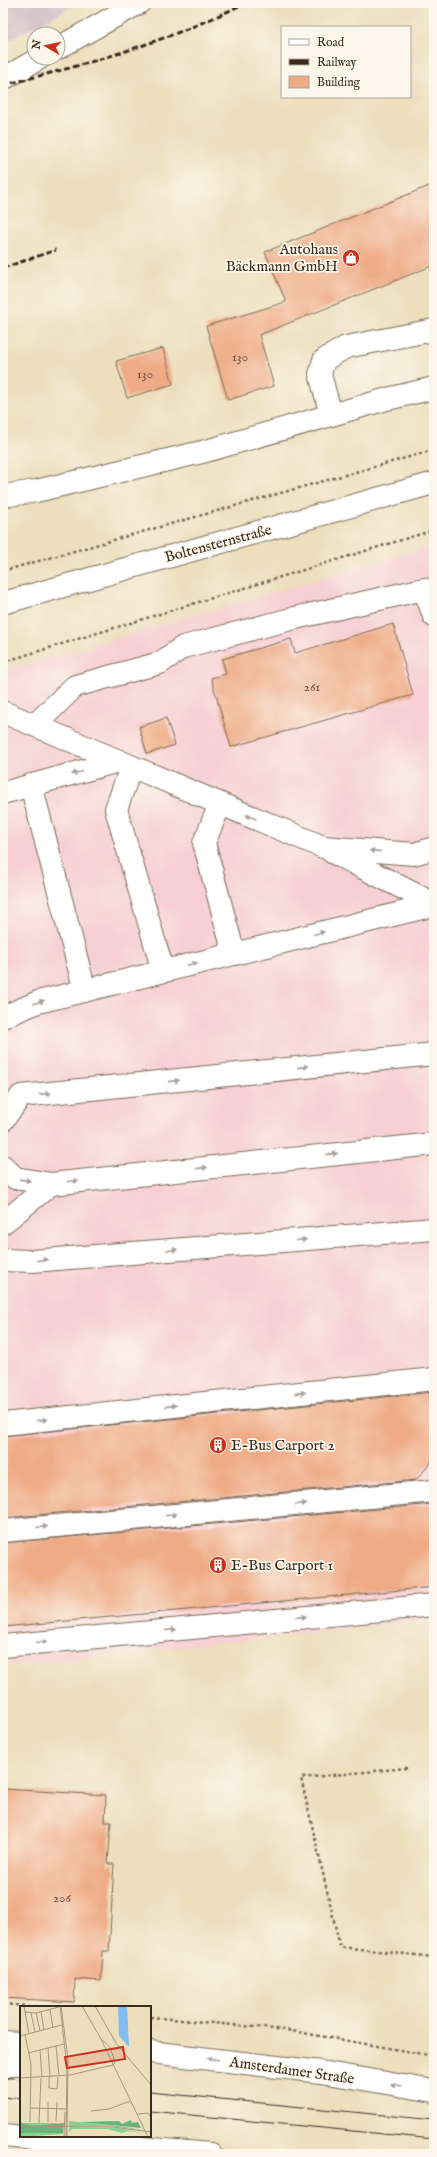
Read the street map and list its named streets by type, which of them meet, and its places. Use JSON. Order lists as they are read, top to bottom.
{
  "streets": {
    "main road": ["Boltensternstraße", "Amsterdamer Straße"]
  },
  "one_way": ["Amsterdamer Straße"],
  "places": {
    "shop": ["Autohaus Bäckmann GmbH"],
    "building": ["E-Bus Carport 2", "E-Bus Carport 1"]
  },
  "house_numbers": [
    "130",
    "130",
    "261",
    "206"
  ],
  "legend": ["Road", "Railway", "Building"],
  "north": "left"
}
